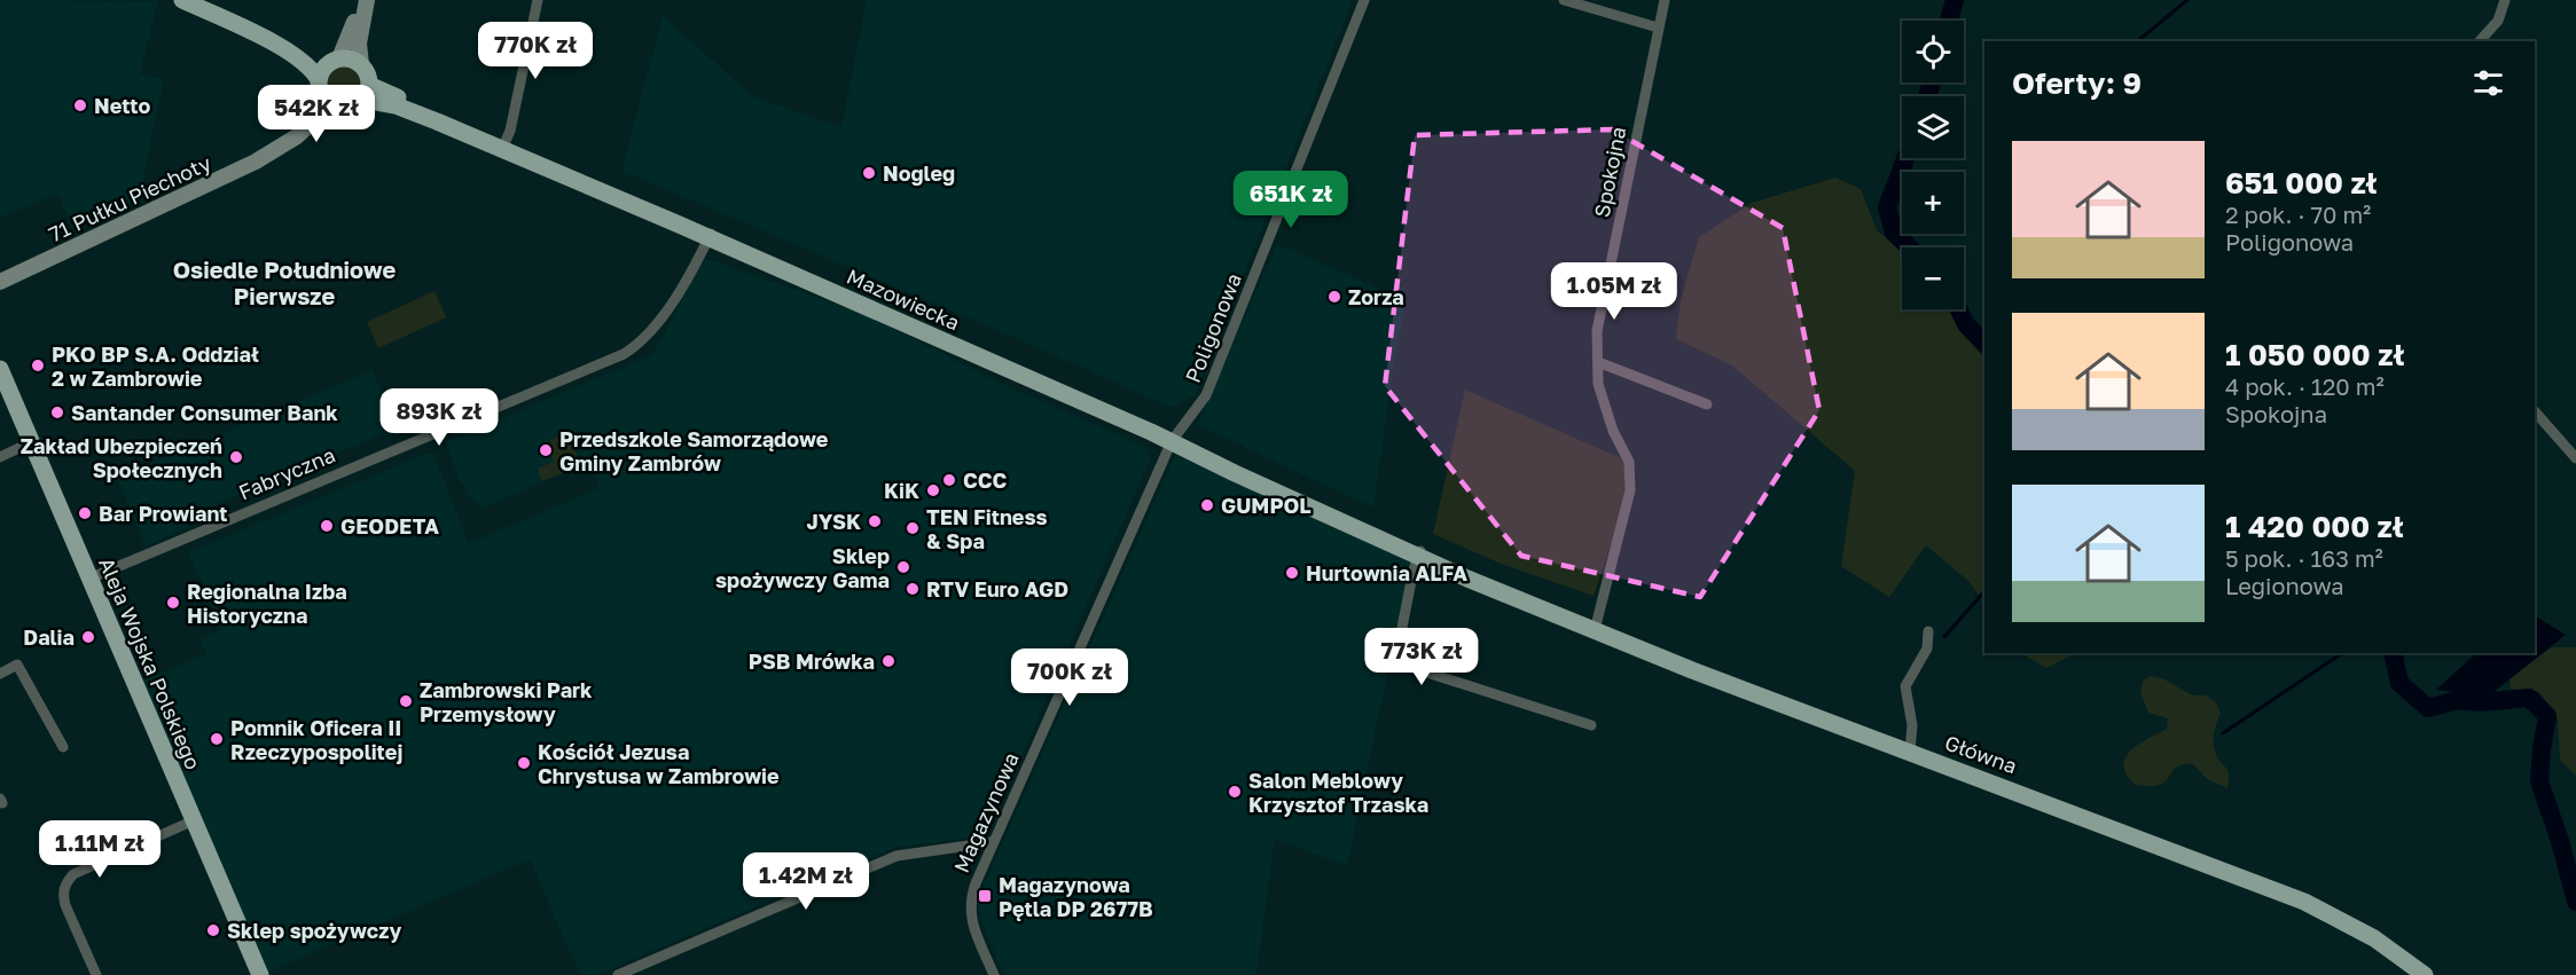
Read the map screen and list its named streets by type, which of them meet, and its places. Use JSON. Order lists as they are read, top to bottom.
{
  "streets": {
    "main road": ["Mazowiecka", "Aleja Wojska Polskiego", "Główna"],
    "street": [
      "Spokojna",
      "71 Pułku Piechoty",
      "Poligonowa",
      "Fabryczna",
      "Magazynowa"
    ]
  },
  "crossings": [
    ["Spokojna", "Główna"],
    ["71 Pułku Piechoty", "Mazowiecka"],
    ["Mazowiecka", "Poligonowa"],
    ["Mazowiecka", "Fabryczna"],
    ["Mazowiecka", "Główna"],
    ["Mazowiecka", "Magazynowa"],
    ["Poligonowa", "Magazynowa"],
    ["Fabryczna", "Aleja Wojska Polskiego"]
  ],
  "districts": ["Osiedle Południowe Pierwsze"],
  "places": {
    "other": [
      "Netto",
      "Nogleg",
      "Zorza",
      "PKO BP S.A. Oddział 2 w Zambrowie",
      "Santander Consumer Bank",
      "Przedszkole Samorządowe Gminy Zambrów",
      "Zakład Ubezpieczeń Społecznych",
      "CCC",
      "KiK",
      "GUMPOL",
      "Bar Prowiant",
      "JYSK",
      "GEODETA",
      "TEN Fitness & Spa",
      "Sklep spożywczy Gama",
      "Hurtownia ALFA",
      "RTV Euro AGD",
      "Regionalna Izba Historyczna",
      "Dalia",
      "PSB Mrówka",
      "Zambrowski Park Przemysłowy",
      "Pomnik Oficera II Rzeczypospolitej",
      "Kościół Jezusa Chrystusa w Zambrowie",
      "Salon Meblowy Krzysztof Trzaska",
      "Sklep spożywczy"
    ],
    "transit": ["Magazynowa Pętla DP 2677B"]
  },
  "page": {
    "map_buttons": ["+", "−"],
    "price": [
      "770K zł",
      "542K zł",
      "651K zł",
      "1.05M zł",
      "893K zł",
      "773K zł",
      "700K zł",
      "1.11M zł",
      "1.42M zł"
    ],
    "heading": "Oferty: 9",
    "list": [
      {
        "name": "651 000 zł",
        "note": "2 pok. · 70 m² · Poligonowa"
      },
      {
        "name": "1 050 000 zł",
        "note": "4 pok. · 120 m² · Spokojna"
      },
      {
        "name": "1 420 000 zł",
        "note": "5 pok. · 163 m² · Legionowa"
      }
    ]
  }
}
